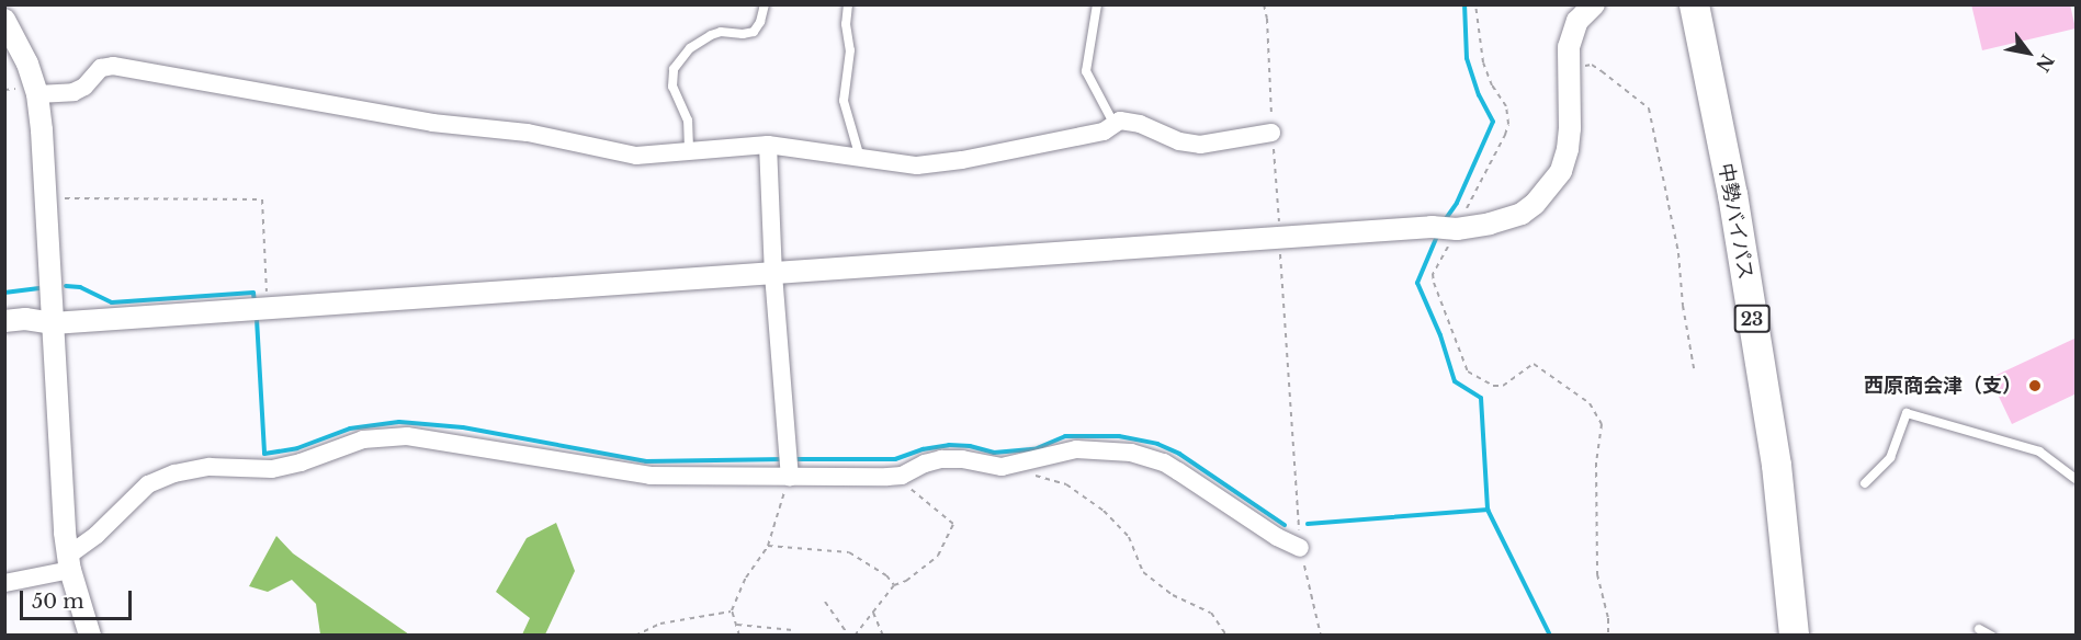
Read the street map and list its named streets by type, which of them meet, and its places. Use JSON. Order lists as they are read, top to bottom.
{
  "streets": {
    "highway": ["中勢バイパス", "23"]
  },
  "places": ["西原商会津（支）"],
  "scale_bar": "50 m",
  "north": "bottom right"
}
